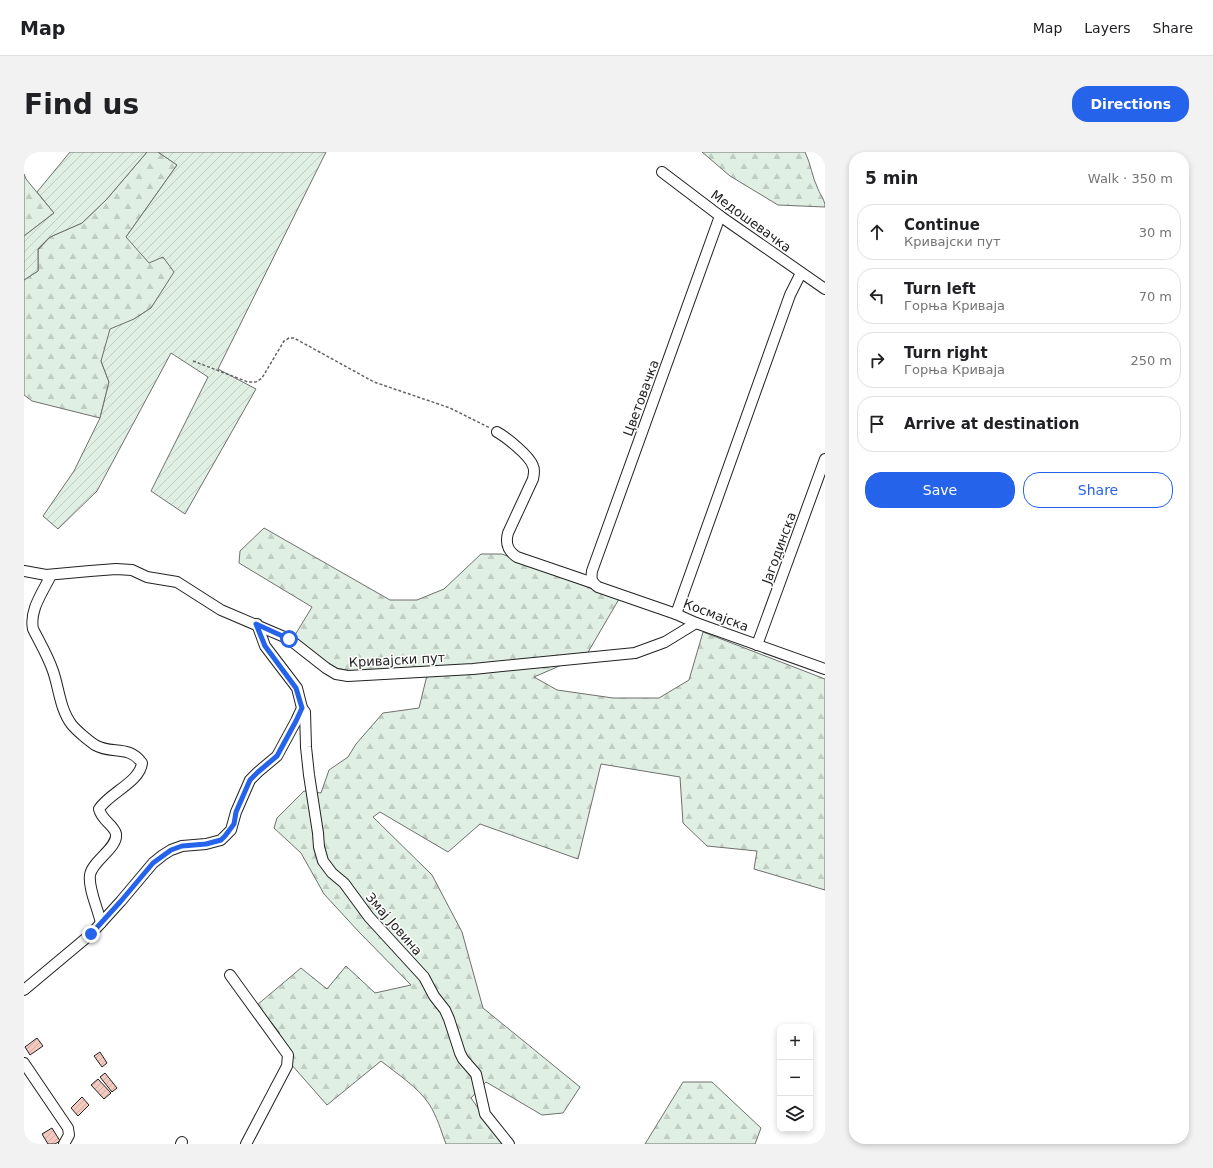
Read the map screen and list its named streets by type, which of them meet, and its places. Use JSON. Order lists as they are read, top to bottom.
{
  "streets": {
    "street": [
      "Медошевачка",
      "Цветовачка",
      "Јагодинска",
      "Космајска",
      "Кривајски пут",
      "Змај Јовина"
    ]
  },
  "crossings": [
    ["Медошевачка", "Цветовачка"],
    ["Цветовачка", "Космајска"],
    ["Јагодинска", "Космајска"],
    ["Космајска", "Кривајски пут"],
    ["Кривајски пут", "Змај Јовина"]
  ],
  "page": {
    "header": "Map",
    "nav": ["Map", "Layers", "Share"],
    "buttons": [
      "Directions",
      ["Save", "Share"]
    ],
    "title": "Find us",
    "heading": ["5 min", "Walk · 350 m"],
    "list": [
      ["Continue", "Кривајски пут", "30 m"],
      ["Turn left", "Горња Криваја", "70 m"],
      ["Turn right", "Горња Криваја", "250 m"],
      "Arrive at destination"
    ],
    "map_buttons": ["+", "−"]
  }
}
